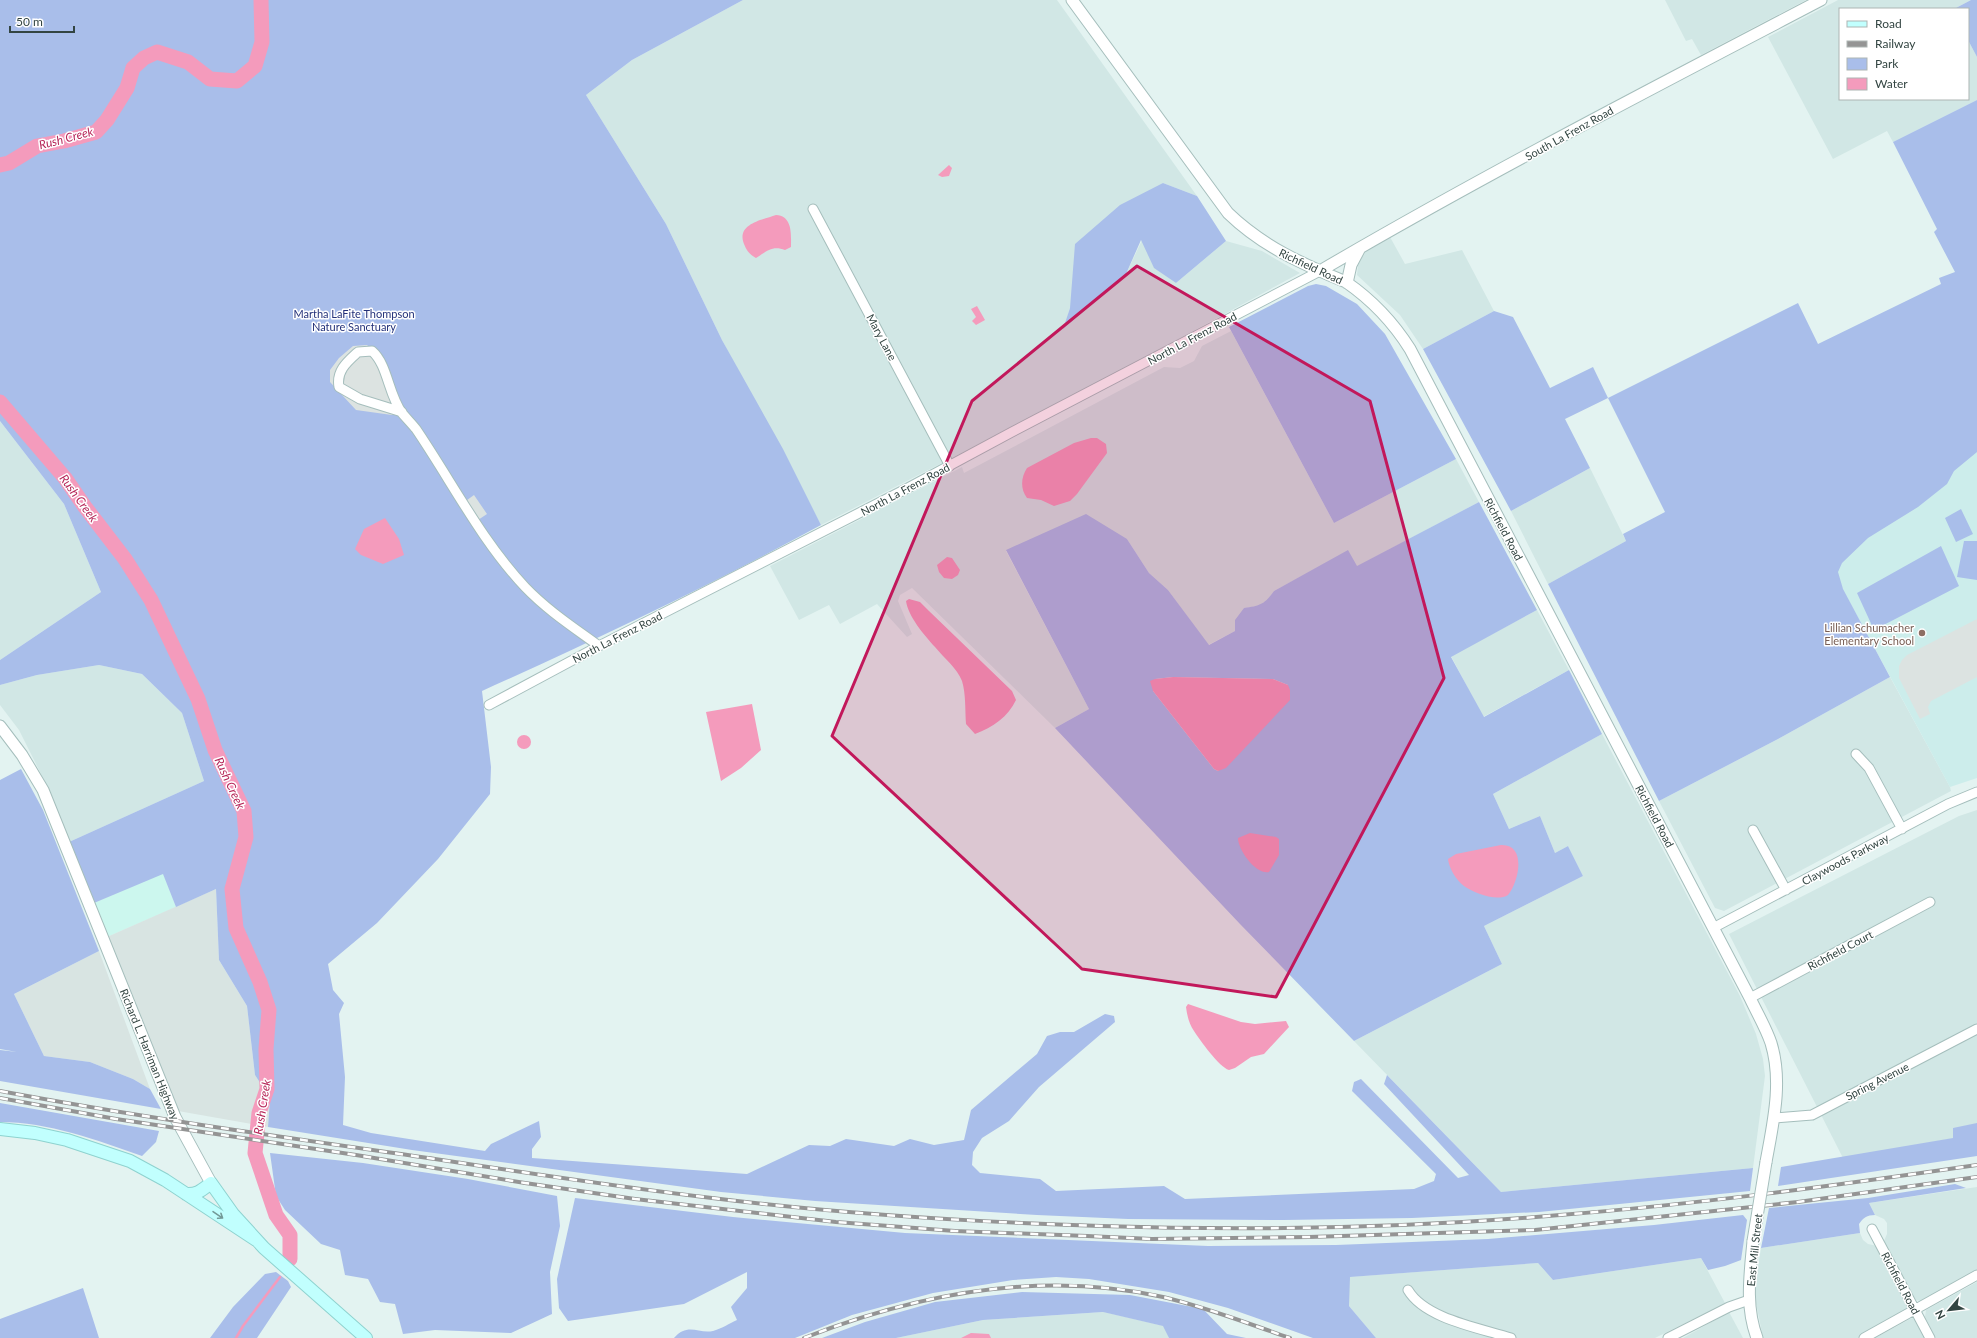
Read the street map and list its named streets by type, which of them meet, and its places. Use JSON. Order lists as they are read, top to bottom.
{
  "streets": {
    "main road": ["Richard L. Harriman Highway"],
    "street": [
      "South La Frenz Road",
      "Richfield Road",
      "Mary Lane",
      "North La Frenz Road",
      "Claywoods Parkway",
      "Richfield Court",
      "Spring Avenue",
      "East Mill Street"
    ]
  },
  "crossings": [
    ["South La Frenz Road", "Richfield Road"],
    ["South La Frenz Road", "North La Frenz Road"],
    ["Richfield Road", "North La Frenz Road"],
    ["Richfield Road", "Claywoods Parkway"],
    ["Richfield Road", "Richfield Court"],
    ["Richfield Road", "Spring Avenue"],
    ["Richfield Road", "East Mill Street"],
    ["Mary Lane", "North La Frenz Road"]
  ],
  "water": ["Rush Creek"],
  "parks": ["Martha LaFite Thompson Nature Sanctuary"],
  "places": ["Lillian Schumacher Elementary School"],
  "legend": [
    "Road",
    "Railway",
    "Park",
    "Water"
  ],
  "scale_bar": "50 m",
  "north": "bottom left"
}
